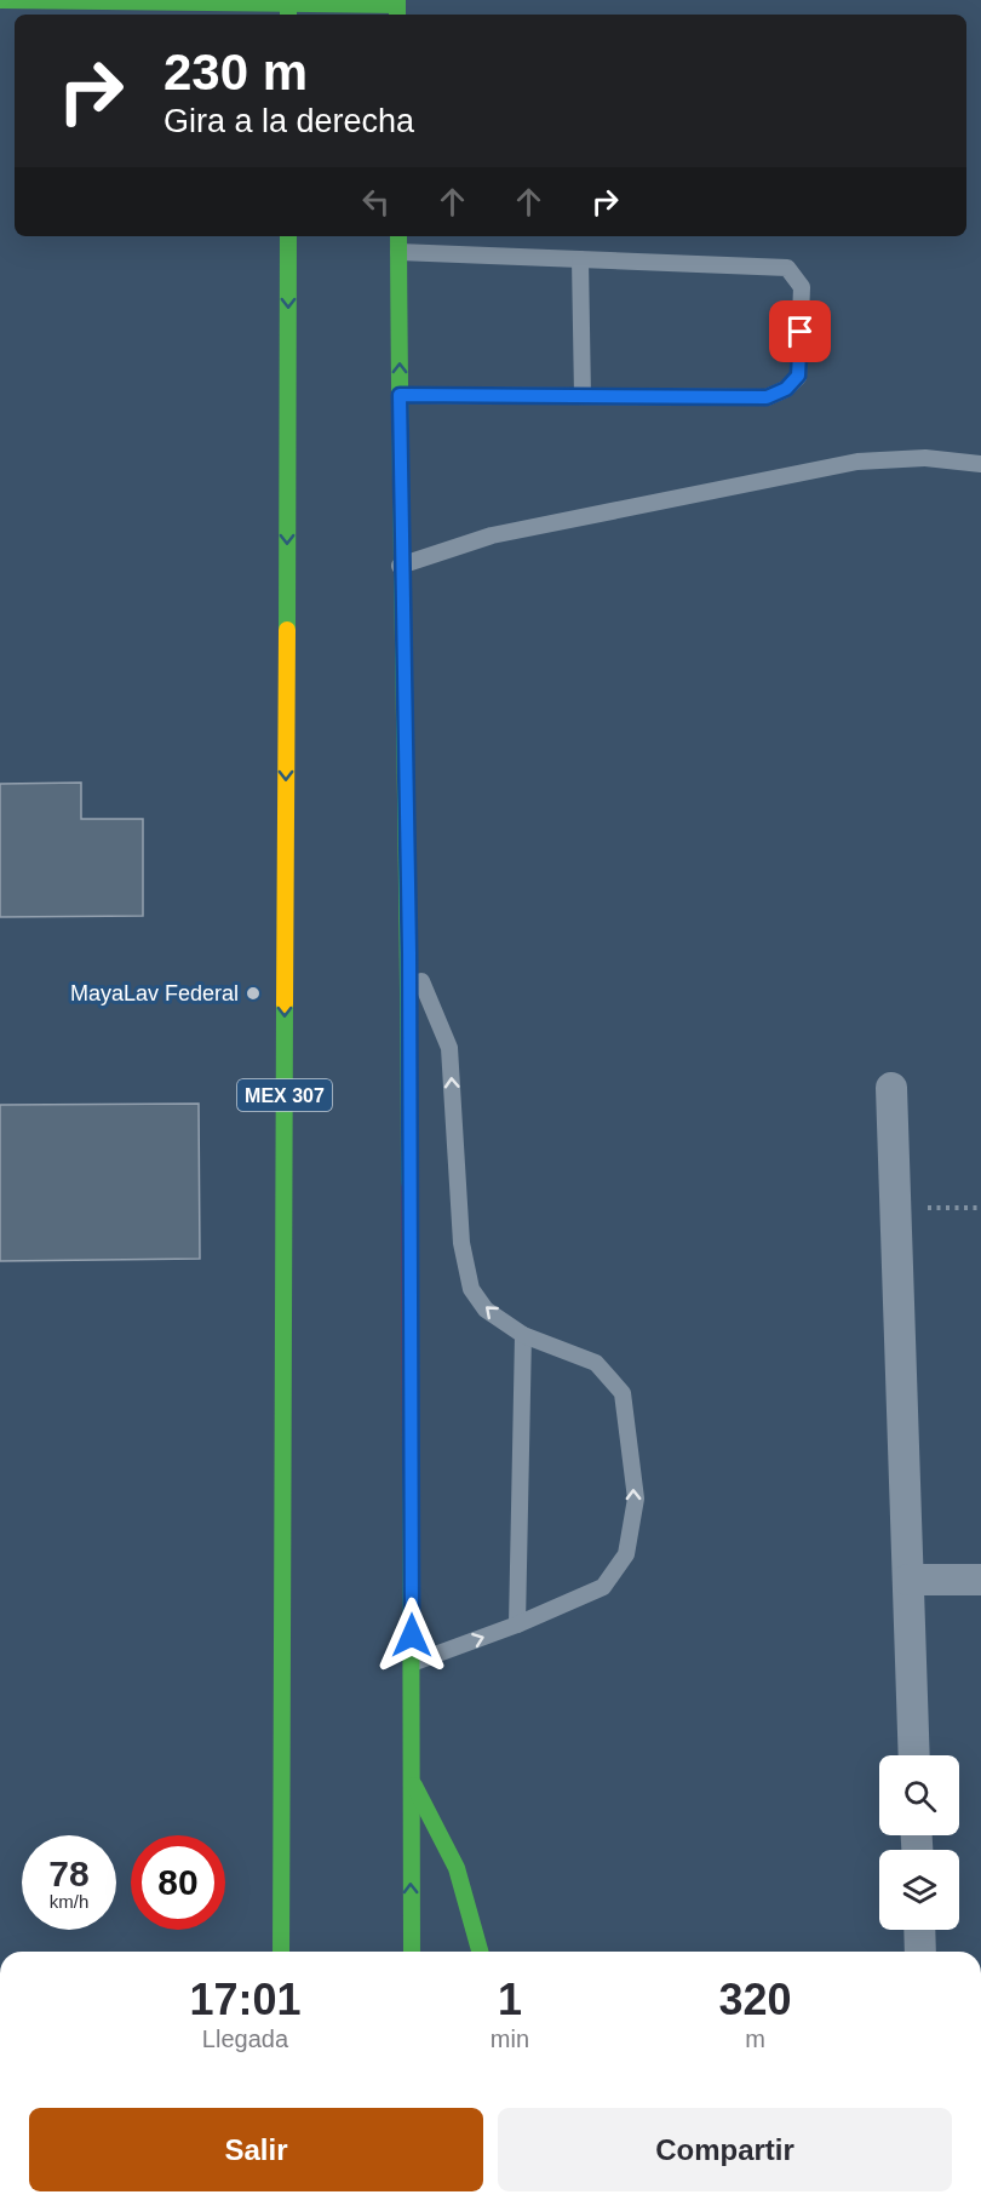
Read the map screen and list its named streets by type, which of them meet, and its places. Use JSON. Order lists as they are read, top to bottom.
{
  "streets": {
    "main road": ["MEX 307"]
  },
  "places": ["MayaLav Federal"],
  "page": {
    "turn": ["230 m", "Gira a la derecha"],
    "speed": "78 km/h",
    "limit": "80",
    "eta": [
      "17:01",
      "Llegada",
      "1",
      "min",
      "320",
      "m"
    ],
    "buttons": ["Salir", "Compartir"]
  }
}
